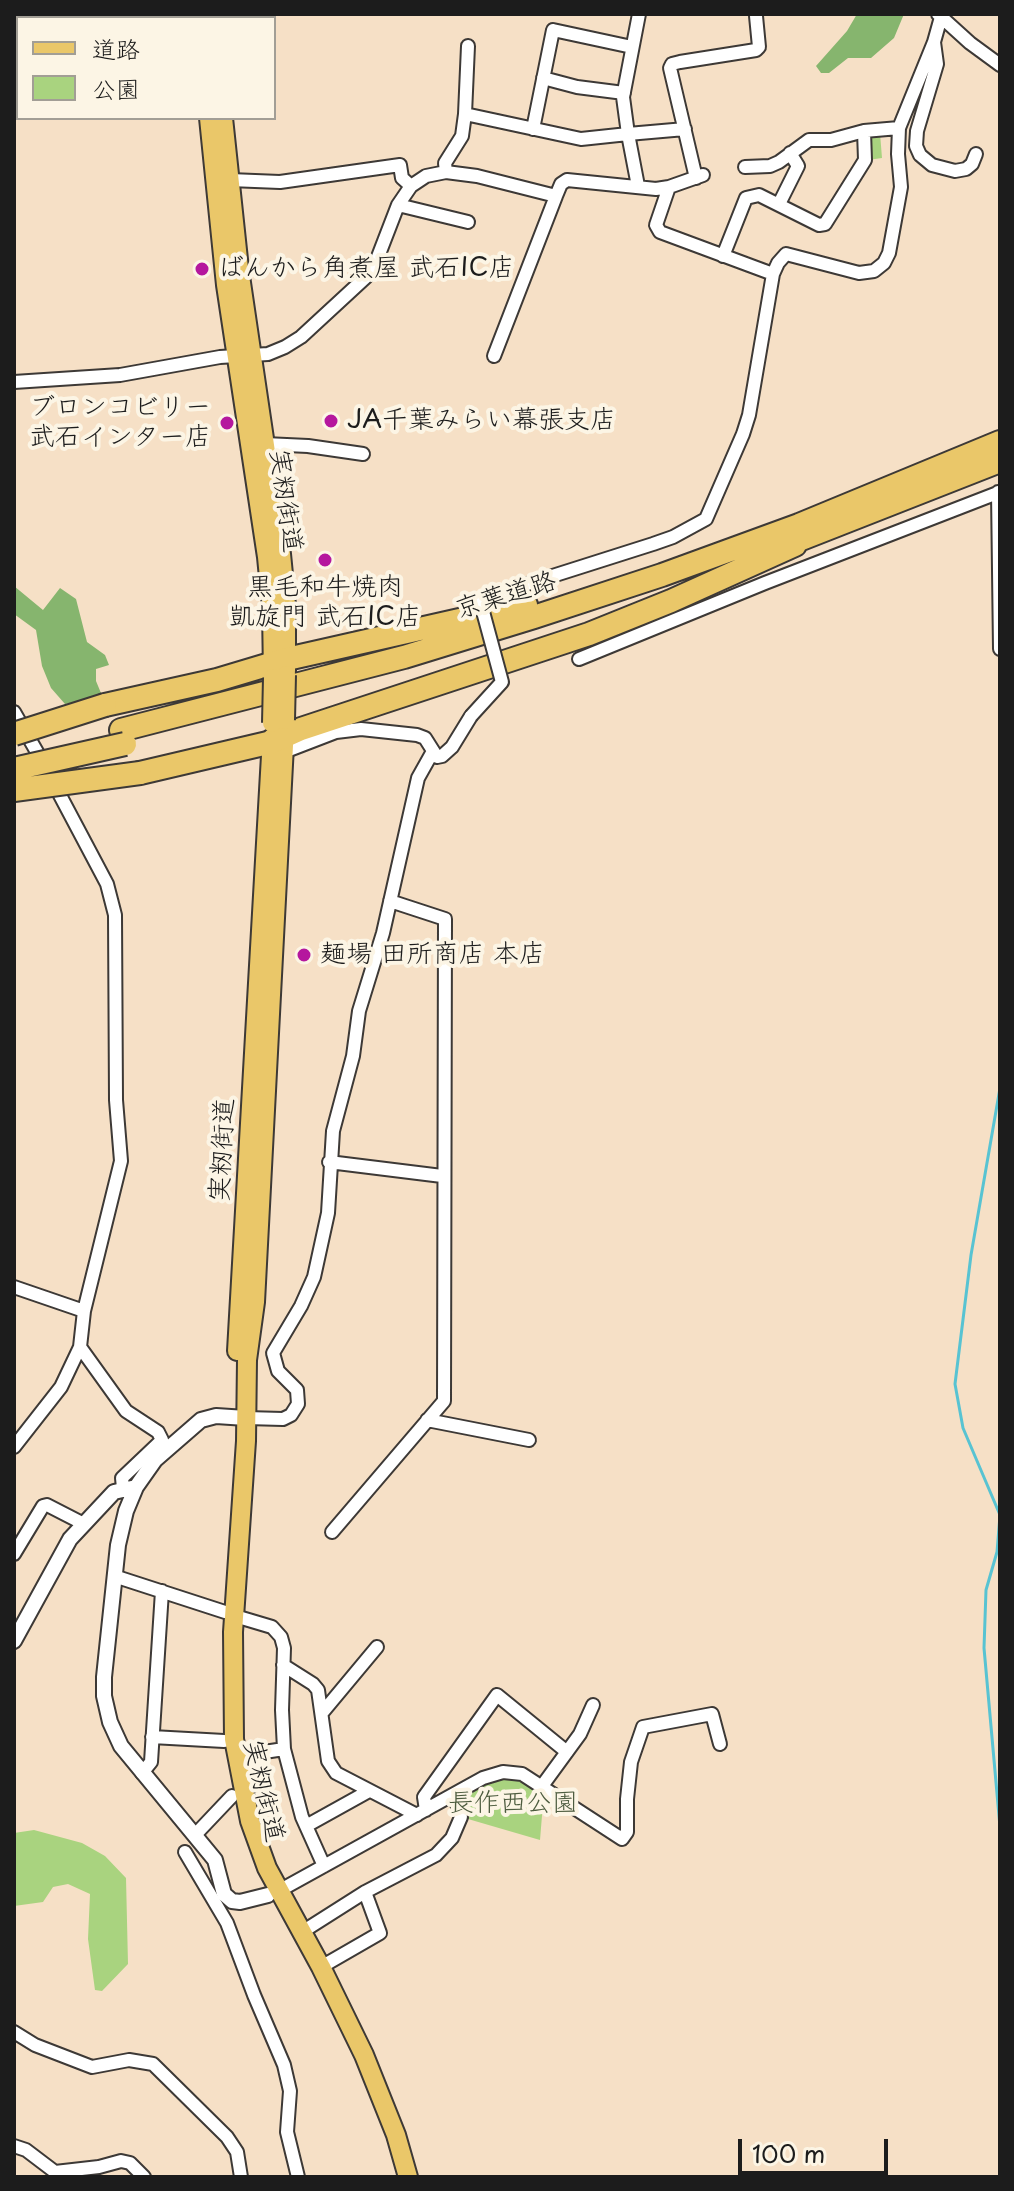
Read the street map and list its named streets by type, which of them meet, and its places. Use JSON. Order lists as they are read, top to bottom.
{
  "streets": {
    "highway": ["京葉道路"],
    "main road": ["実籾街道"]
  },
  "parks": ["長作西公園"],
  "places": [
    "ばんから角煮屋 武石IC店",
    "JA千葉みらい幕張支店",
    "ブロンコビリー 武石インター店",
    "黒毛和牛焼肉 凱旋門 武石IC店",
    "麺場 田所商店 本店"
  ],
  "legend": ["道路", "公園"],
  "scale_bar": "100 m"
}
